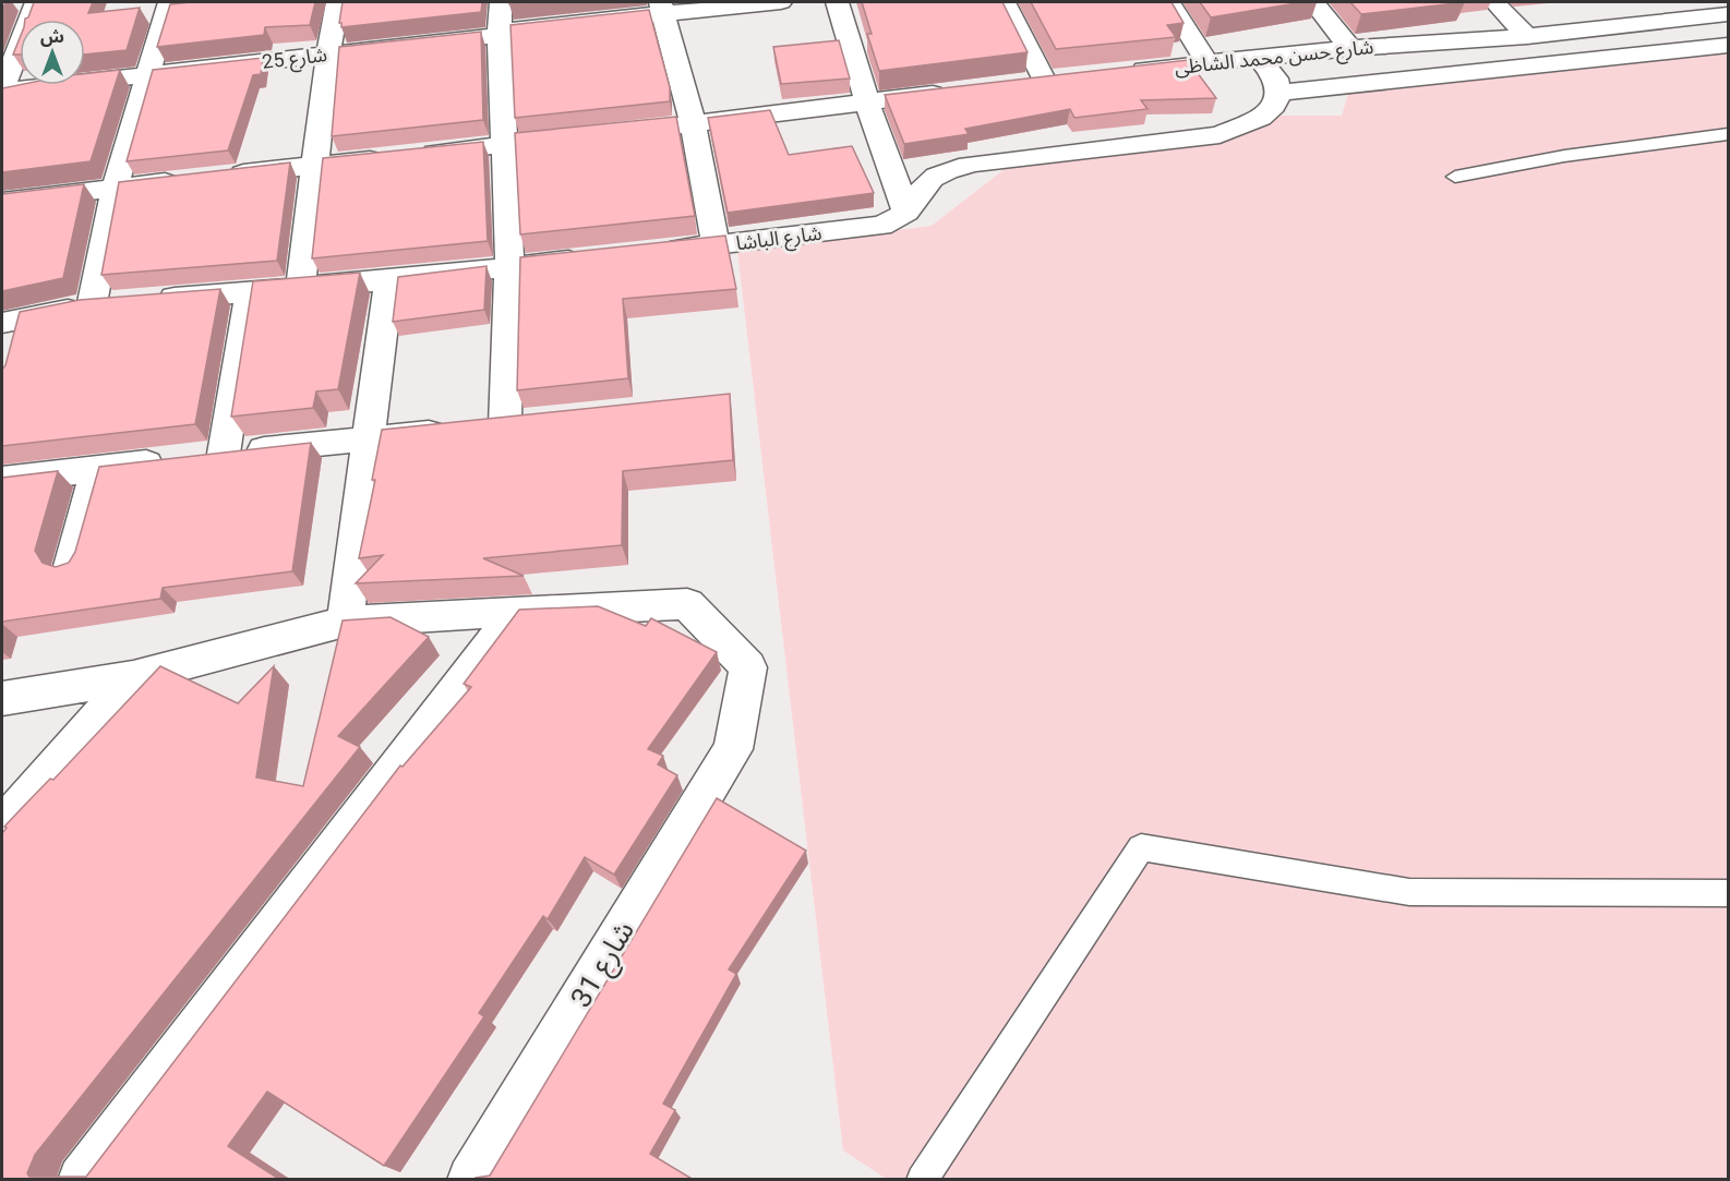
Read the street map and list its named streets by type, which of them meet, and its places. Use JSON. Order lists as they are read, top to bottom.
{
  "streets": {
    "street": [
      "شارع حسن محمد الشاظى",
      "شارع 25",
      "شارع الباشا",
      "شارع 31"
    ]
  },
  "crossings": [
    ["شارع حسن محمد الشاظى", "شارع الباشا"]
  ],
  "north": "top"
}
